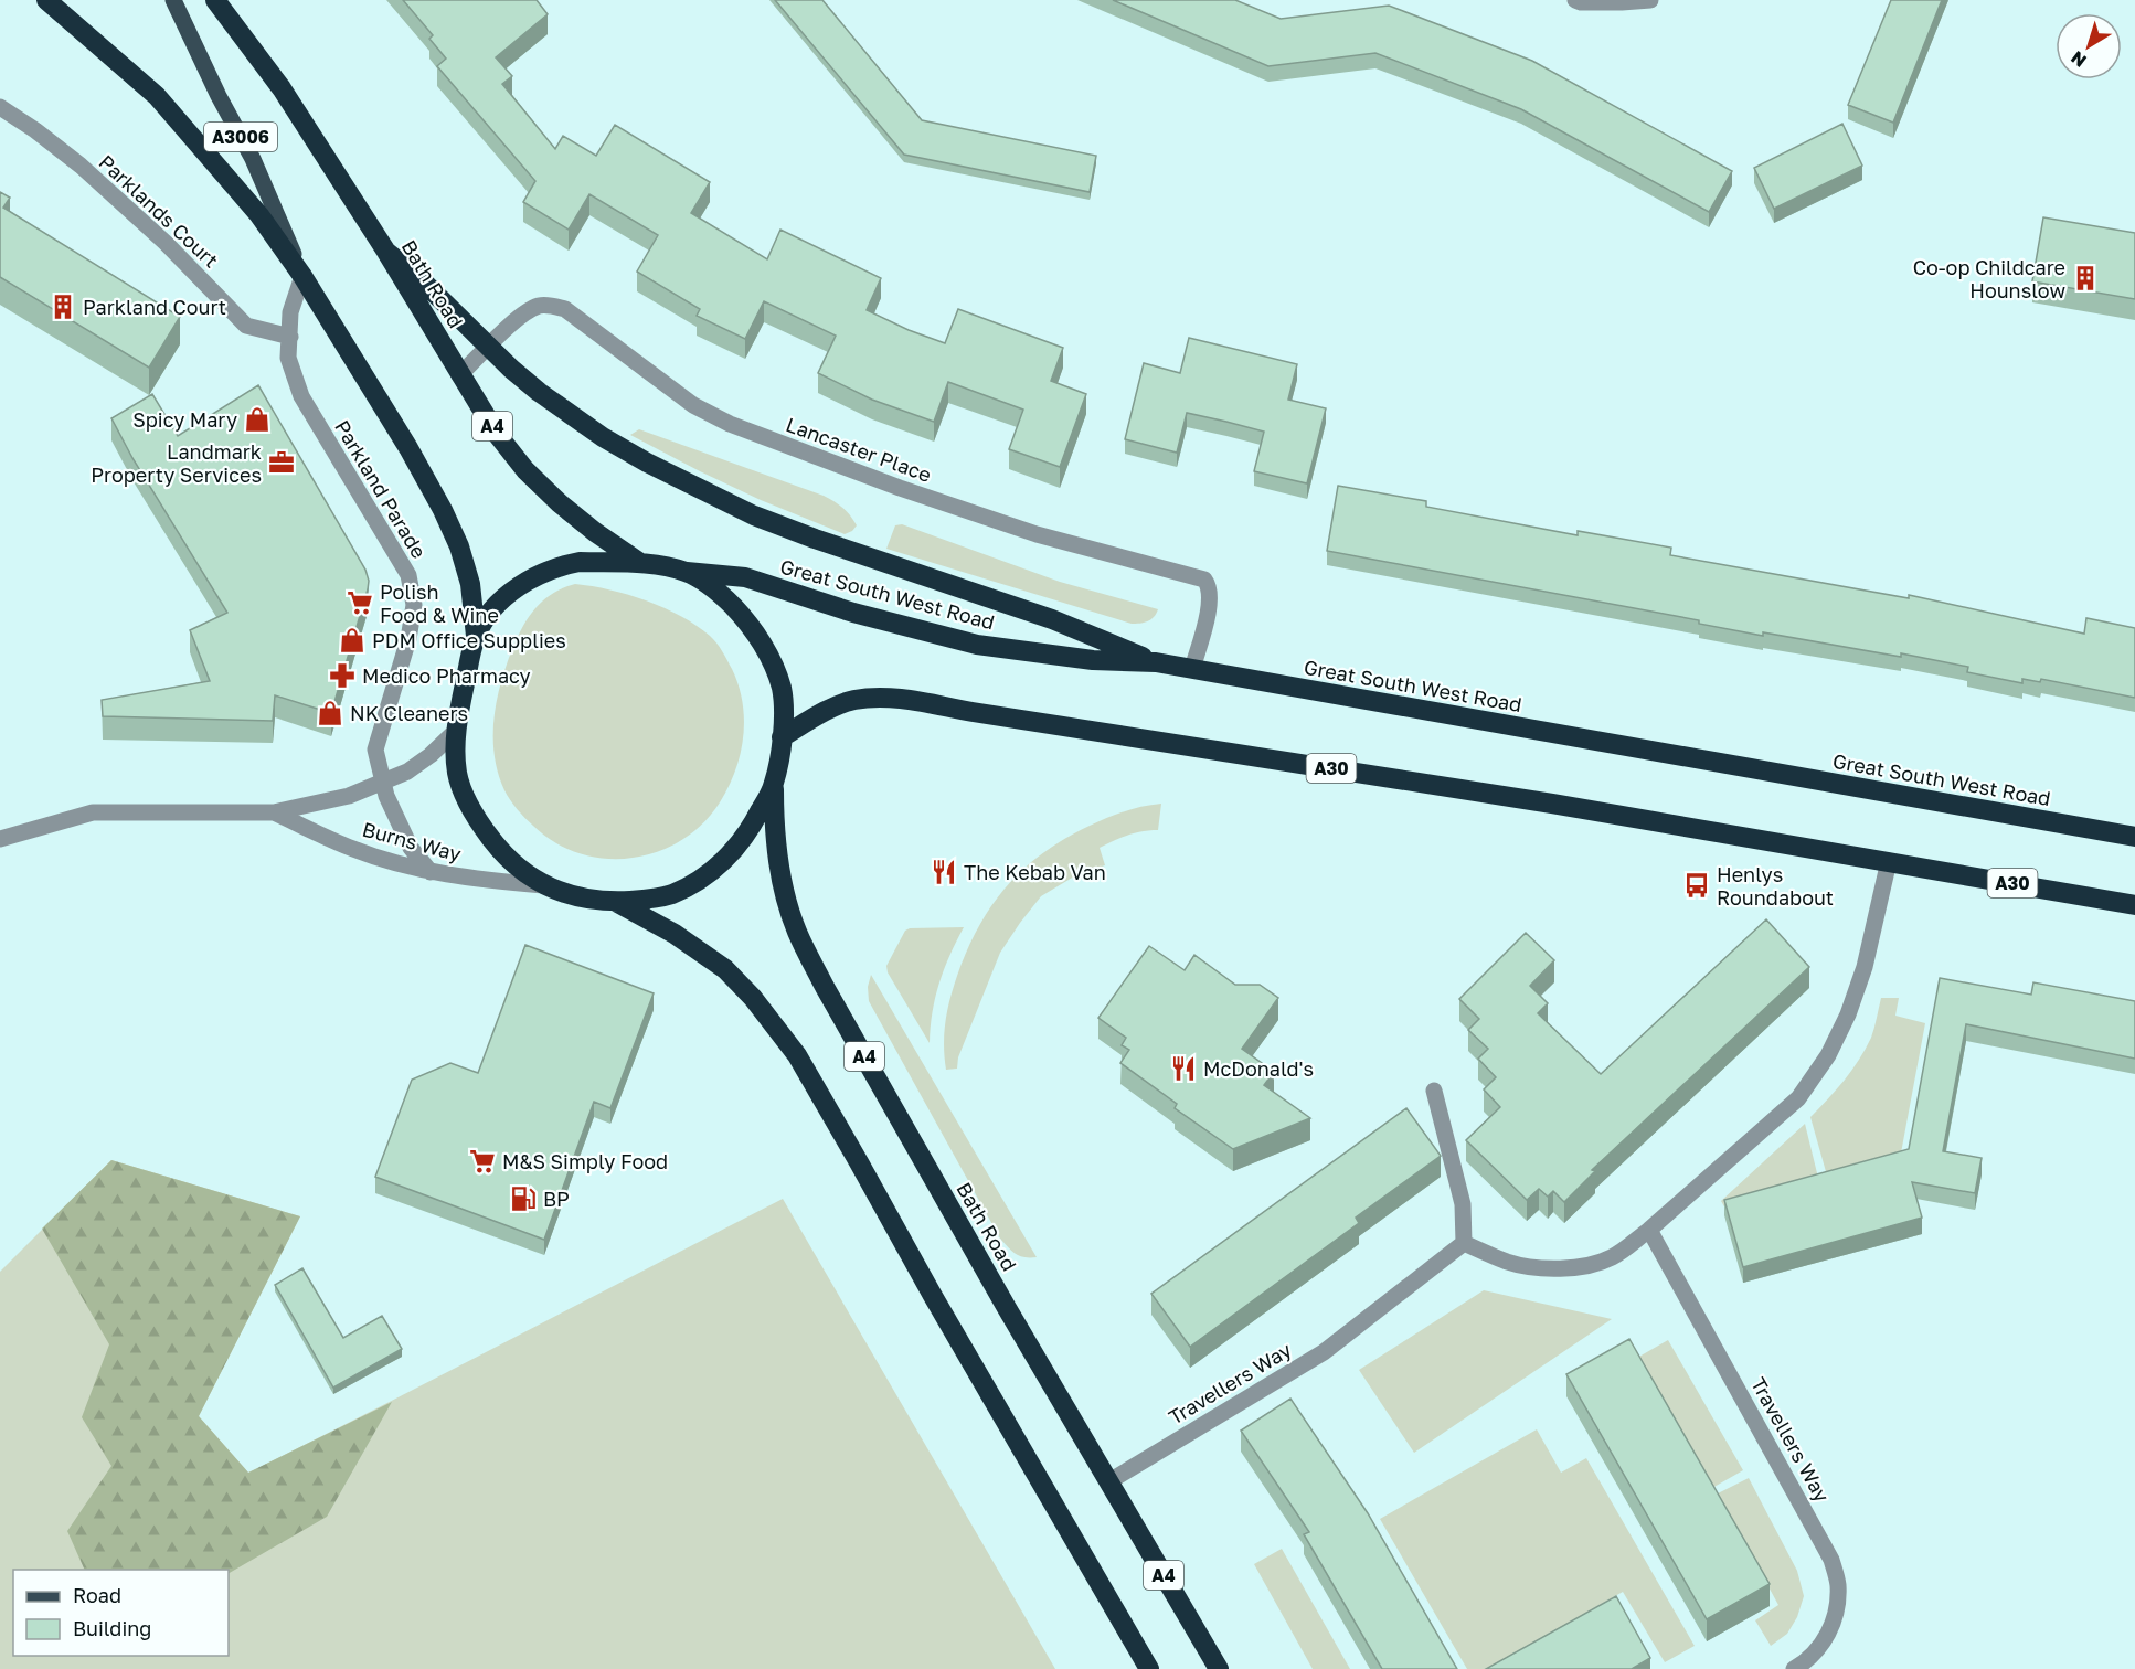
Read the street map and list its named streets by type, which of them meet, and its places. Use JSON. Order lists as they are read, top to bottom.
{
  "streets": {
    "highway": [
      "Bath Road",
      "A4",
      "Great South West Road",
      "A30"
    ],
    "main road": ["A3006"],
    "street": [
      "Parklands Court",
      "Lancaster Place",
      "Parkland Parade",
      "Burns Way",
      "Travellers Way"
    ]
  },
  "crossings": [
    ["A3006", "Parkland Parade"],
    ["Parklands Court", "Parkland Parade"],
    ["Bath Road", "Lancaster Place"],
    ["Bath Road", "Travellers Way"],
    ["Lancaster Place", "Great South West Road"],
    ["Parkland Parade", "Burns Way"]
  ],
  "places": {
    "building": ["Co-op Childcare Hounslow", "Parkland Court"],
    "shop": ["Spicy Mary", "PDM Office Supplies", "NK Cleaners"],
    "office": ["Landmark Property Services"],
    "supermarket": ["Polish Food & Wine", "M&S Simply Food"],
    "pharmacy": ["Medico Pharmacy"],
    "restaurant": ["The Kebab Van", "McDonald's"],
    "bus stop": ["Henlys Roundabout"],
    "fuel station": ["BP"]
  },
  "legend": ["Road", "Building"],
  "north": "bottom left"
}
